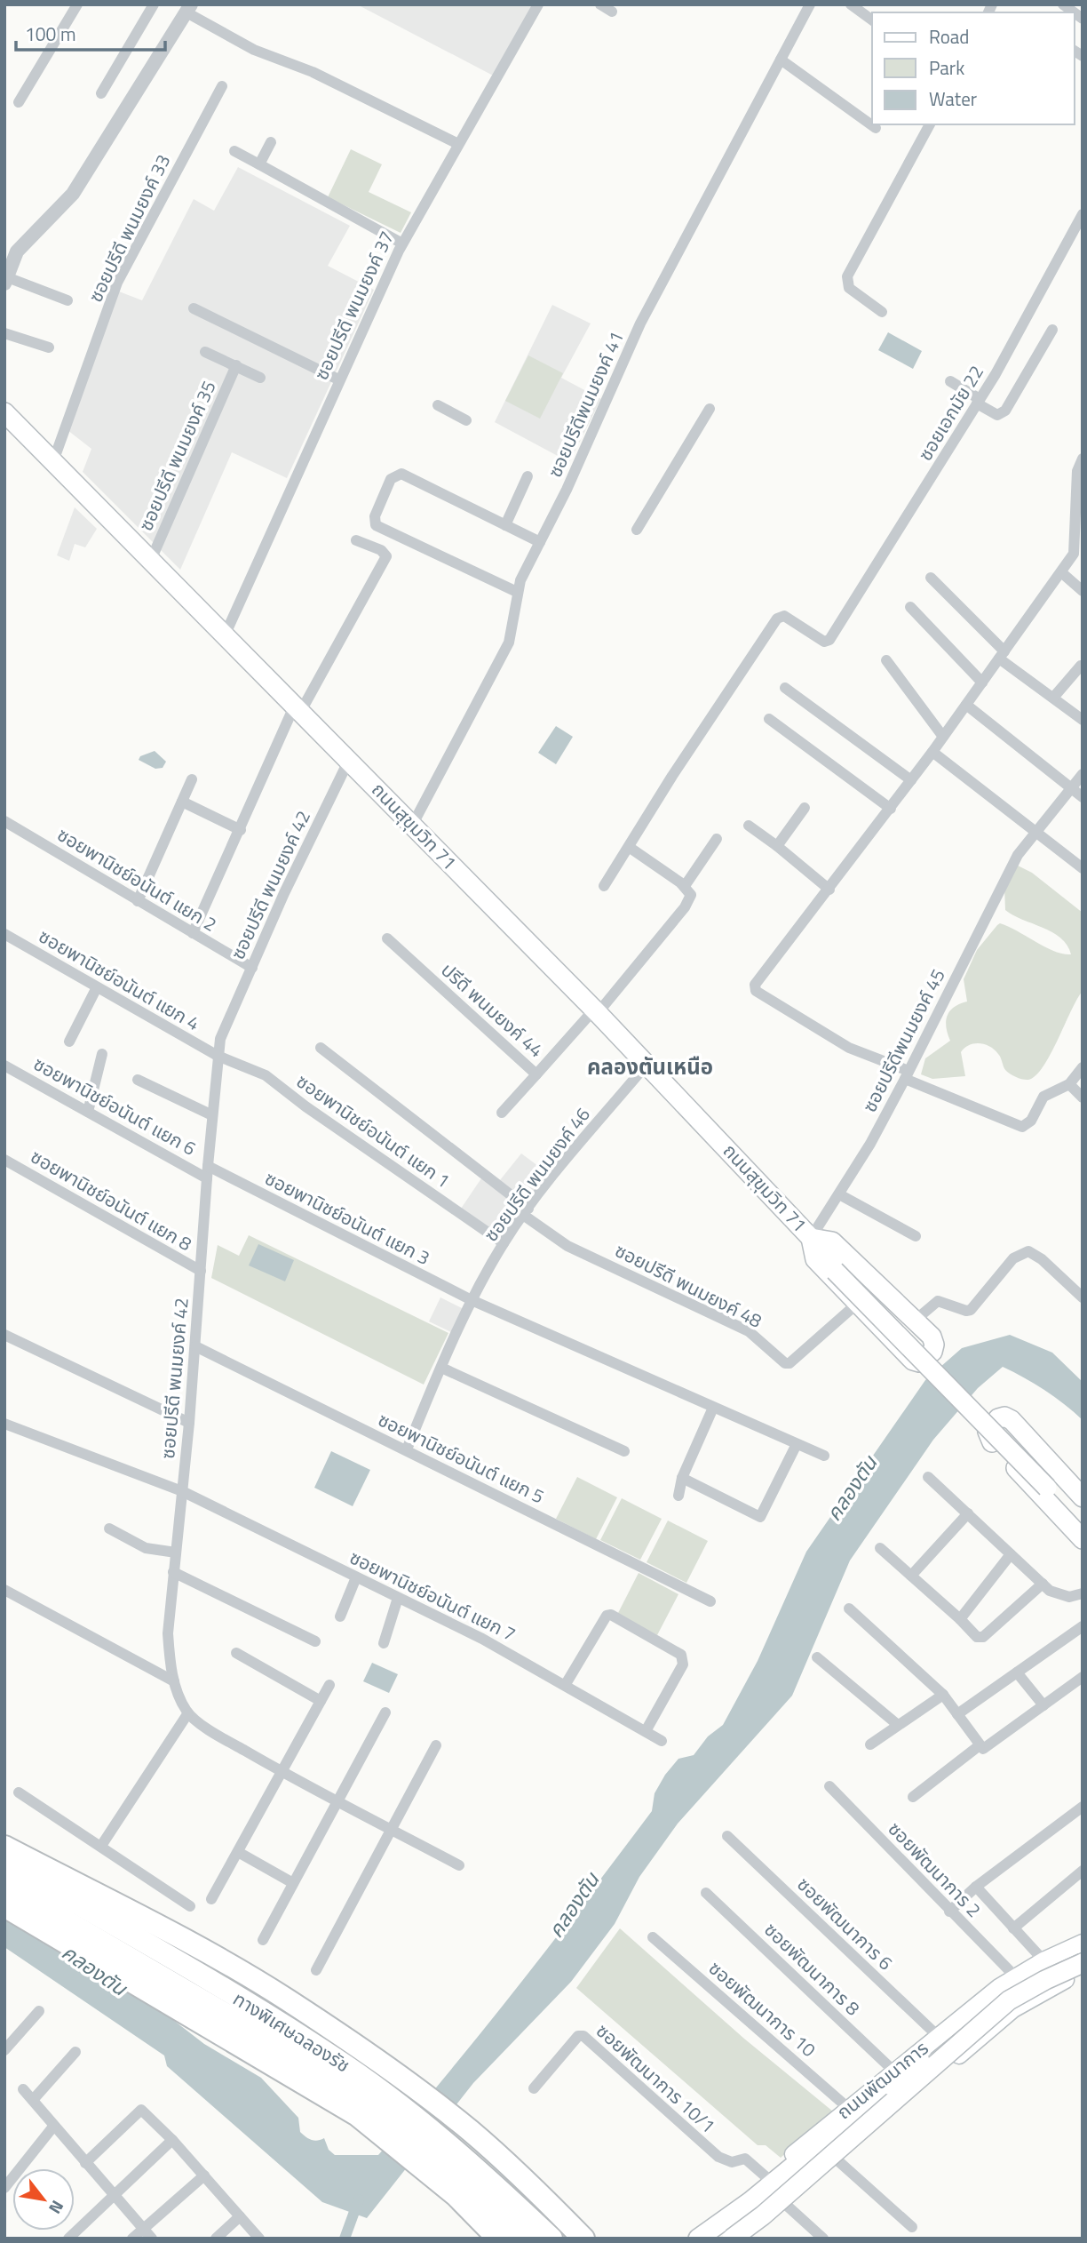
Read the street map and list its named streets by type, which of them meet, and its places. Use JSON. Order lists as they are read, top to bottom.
{
  "streets": {
    "highway": ["ทางพิเศษฉลองรัช"],
    "main road": ["ถนนสุขุมวิท 71", "ถนนพัฒนาการ"],
    "street": [
      "ซอยปรีดี พนมยงค์ 33",
      "ซอยปรีดี พนมยงค์ 37",
      "ซอยปรีดีพนมยงค์ 41",
      "ซอยเอกมัย 22",
      "ซอยปรีดี พนมยงค์ 35",
      "ซอยพานิชย์อนันต์ แยก 2",
      "ซอยปรีดี พนมยงค์ 42",
      "ซอยพานิชย์อนันต์ แยก 4",
      "ปรีดี พนมยงค์ 44",
      "ซอยปรีดีพนมยงค์ 45",
      "ซอยพานิชย์อนันต์ แยก 6",
      "ซอยพานิชย์อนันต์ แยก 1",
      "ซอยปรีดี พนมยงค์ 46",
      "ซอยพานิชย์อนันต์ แยก 8",
      "ซอยพานิชย์อนันต์ แยก 3",
      "ซอยปรีดี พนมยงค์ 48",
      "ซอยพานิชย์อนันต์ แยก 5",
      "ซอยพานิชย์อนันต์ แยก 7",
      "ซอยพัฒนาการ 2",
      "ซอยพัฒนาการ 6",
      "ซอยพัฒนาการ 8",
      "ซอยพัฒนาการ 10",
      "ซอยพัฒนาการ 10/1"
    ]
  },
  "crossings": [
    ["ซอยปรีดี พนมยงค์ 33", "ถนนสุขุมวิท 71"],
    ["ซอยปรีดี พนมยงค์ 37", "ถนนสุขุมวิท 71"],
    ["ซอยปรีดีพนมยงค์ 41", "ถนนสุขุมวิท 71"],
    ["ซอยปรีดี พนมยงค์ 35", "ถนนสุขุมวิท 71"],
    ["ถนนสุขุมวิท 71", "ซอยปรีดี พนมยงค์ 42"],
    ["ถนนสุขุมวิท 71", "ปรีดี พนมยงค์ 44"],
    ["ถนนสุขุมวิท 71", "ซอยปรีดีพนมยงค์ 45"],
    ["ถนนสุขุมวิท 71", "ซอยปรีดี พนมยงค์ 46"],
    ["ซอยพานิชย์อนันต์ แยก 2", "ซอยปรีดี พนมยงค์ 42"],
    ["ซอยปรีดี พนมยงค์ 42", "ซอยพานิชย์อนันต์ แยก 4"],
    ["ซอยปรีดี พนมยงค์ 42", "ซอยพานิชย์อนันต์ แยก 6"],
    ["ซอยปรีดี พนมยงค์ 42", "ซอยพานิชย์อนันต์ แยก 1"],
    ["ซอยปรีดี พนมยงค์ 42", "ซอยพานิชย์อนันต์ แยก 8"],
    ["ซอยปรีดี พนมยงค์ 42", "ซอยพานิชย์อนันต์ แยก 3"],
    ["ซอยปรีดี พนมยงค์ 42", "ซอยพานิชย์อนันต์ แยก 5"],
    ["ซอยปรีดี พนมยงค์ 42", "ซอยพานิชย์อนันต์ แยก 7"],
    ["ซอยพานิชย์อนันต์ แยก 4", "ซอยพานิชย์อนันต์ แยก 1"],
    ["ซอยพานิชย์อนันต์ แยก 1", "ซอยปรีดี พนมยงค์ 46"],
    ["ซอยปรีดี พนมยงค์ 46", "ซอยพานิชย์อนันต์ แยก 3"],
    ["ซอยปรีดี พนมยงค์ 46", "ซอยปรีดี พนมยงค์ 48"],
    ["ซอยปรีดี พนมยงค์ 46", "ซอยพานิชย์อนันต์ แยก 5"],
    ["ซอยพัฒนาการ 2", "ถนนพัฒนาการ"],
    ["ซอยพัฒนาการ 6", "ถนนพัฒนาการ"],
    ["ซอยพัฒนาการ 8", "ถนนพัฒนาการ"],
    ["ซอยพัฒนาการ 10", "ถนนพัฒนาการ"],
    ["ซอยพัฒนาการ 10/1", "ถนนพัฒนาการ"]
  ],
  "districts": ["คลองตันเหนือ"],
  "water": ["คลองตัน"],
  "legend": ["Road", "Park", "Water"],
  "scale_bar": "100 m",
  "north": "bottom right"
}
